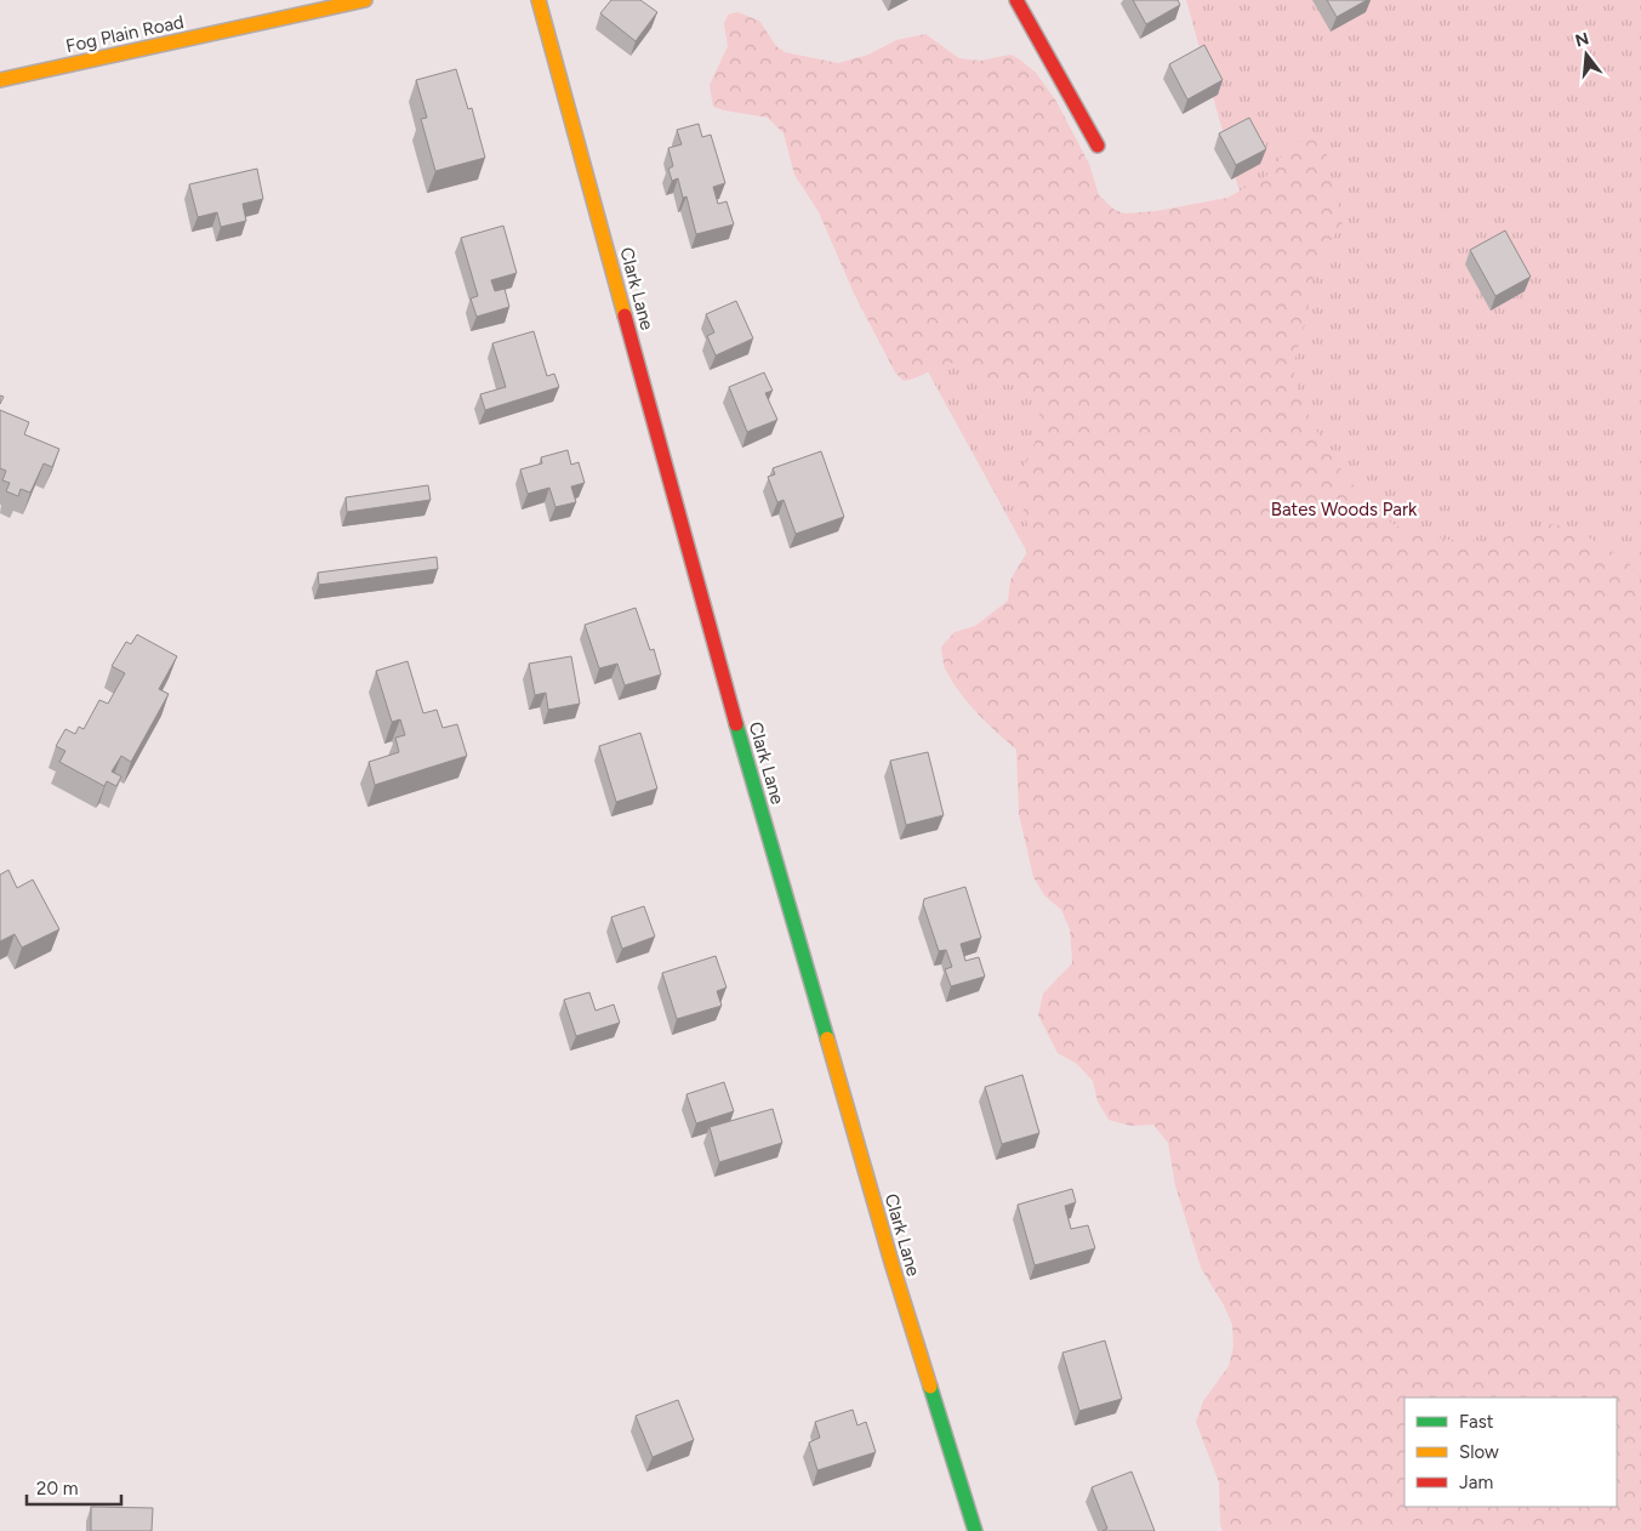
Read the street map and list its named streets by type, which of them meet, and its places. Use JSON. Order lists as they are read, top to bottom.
{
  "streets": {
    "main road": ["Fog Plain Road", "Clark Lane"]
  },
  "parks": ["Bates Woods Park"],
  "legend": ["Fast", "Slow", "Jam"],
  "scale_bar": "20 m",
  "north": "top"
}
